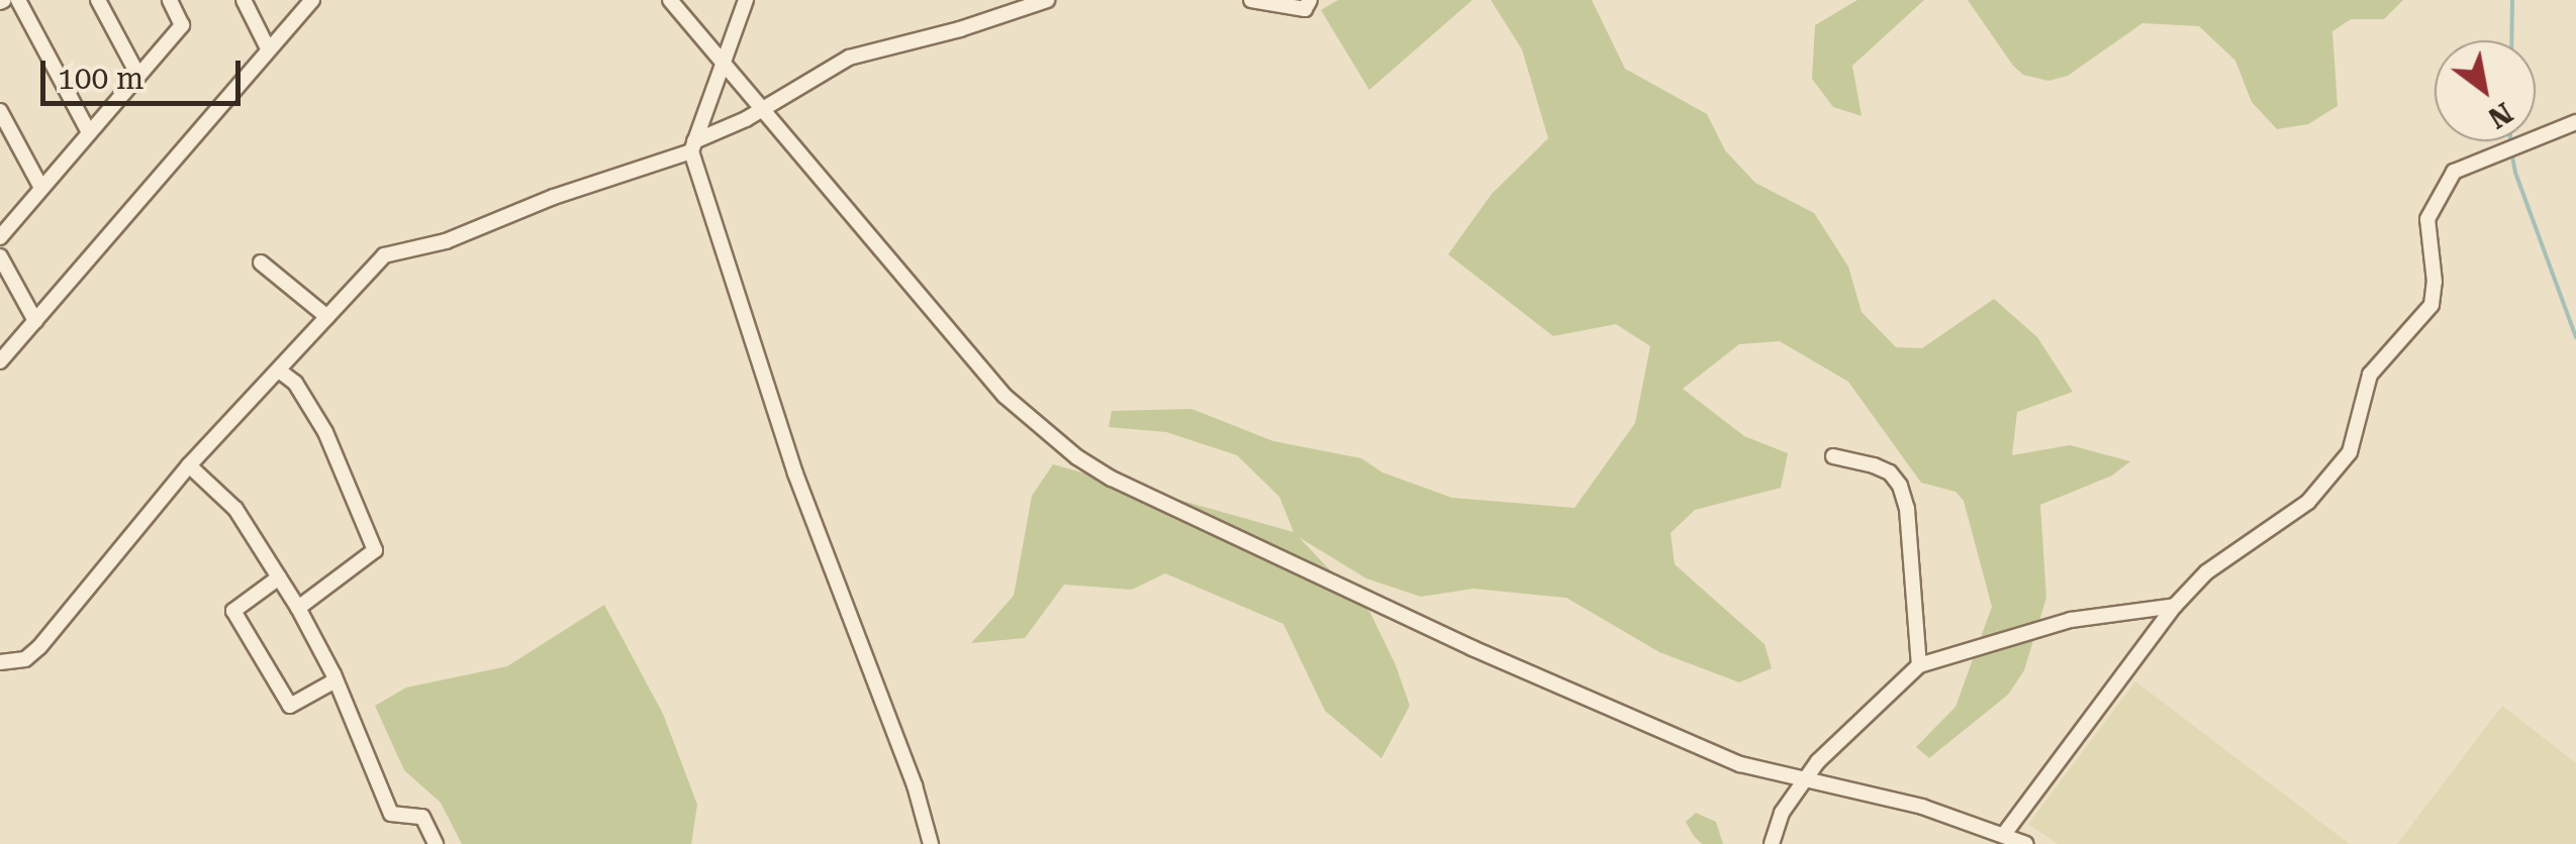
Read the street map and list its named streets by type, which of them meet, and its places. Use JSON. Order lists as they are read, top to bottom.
{
  "scale_bar": "100 m",
  "north": "bottom right"
}
